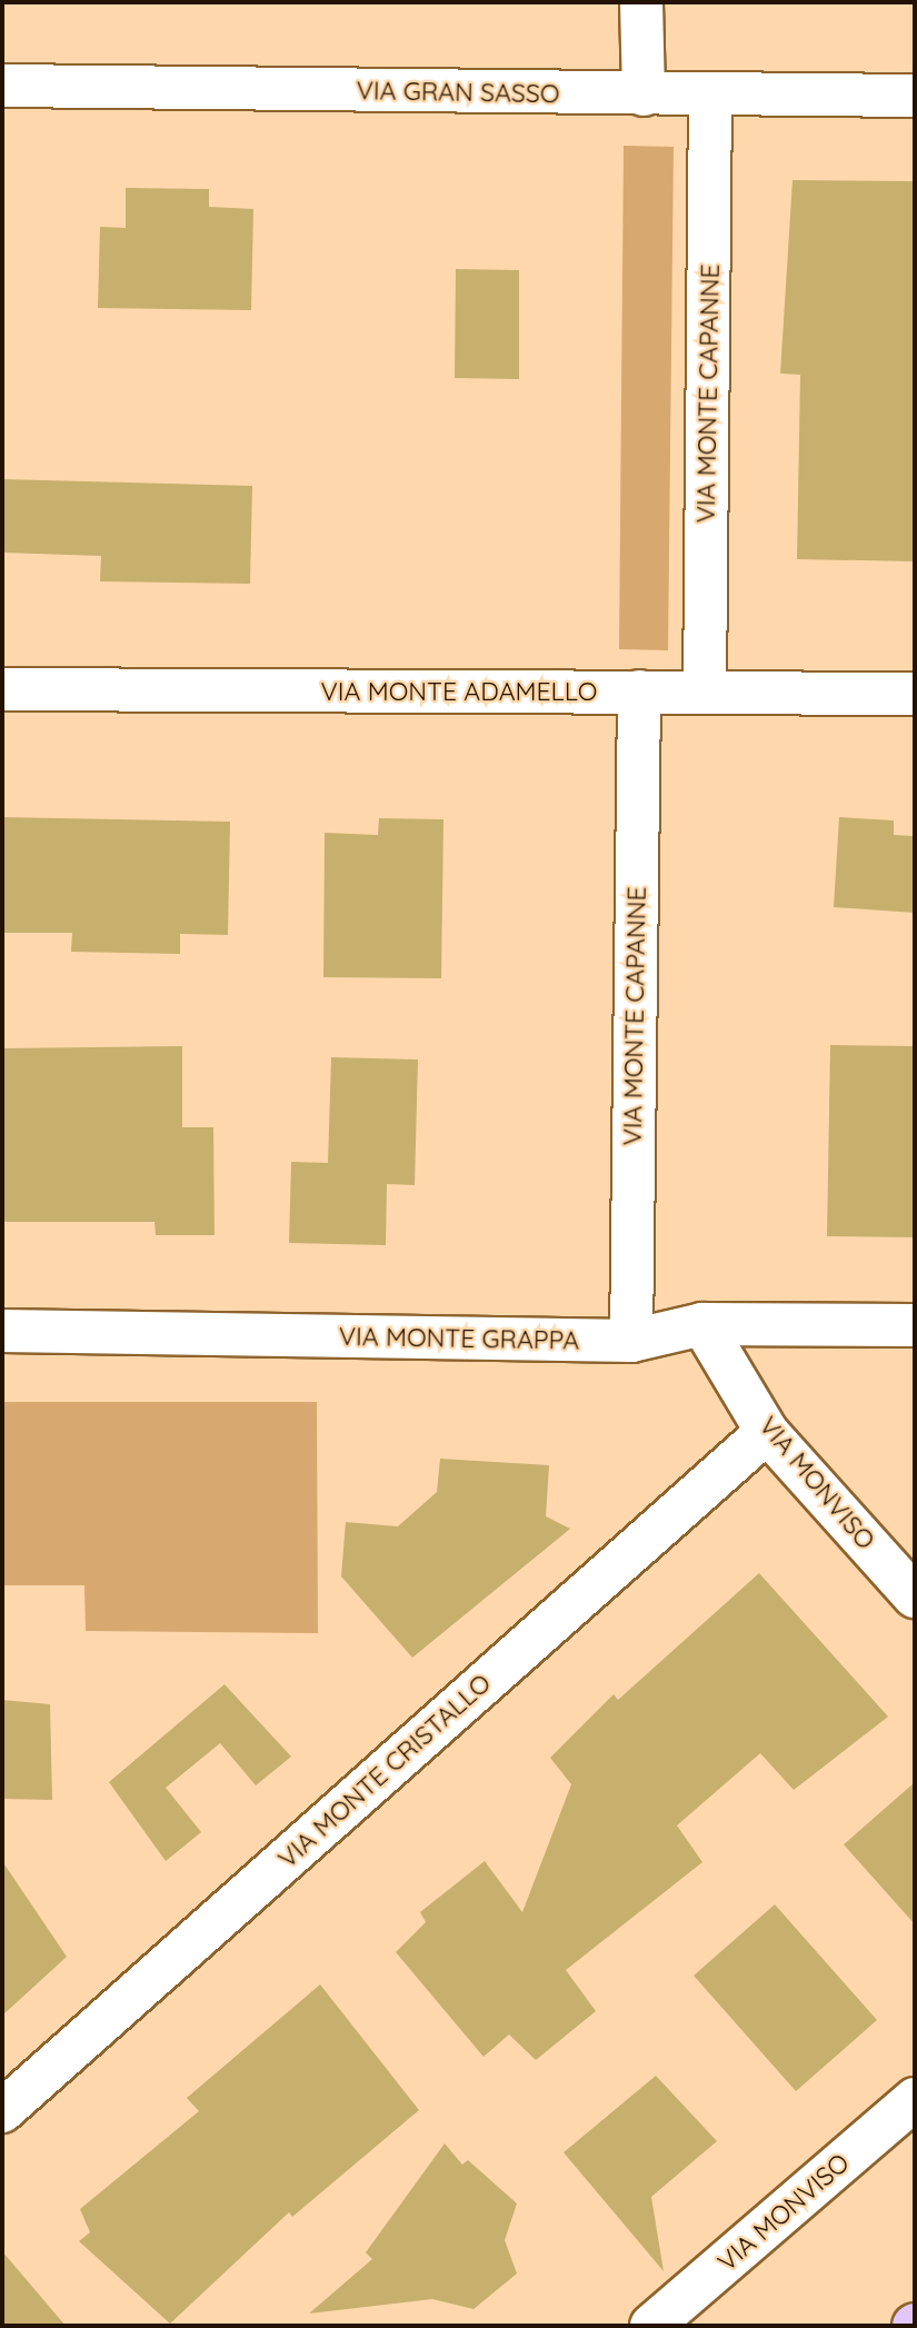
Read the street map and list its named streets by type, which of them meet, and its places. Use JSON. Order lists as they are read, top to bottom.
{
  "streets": {
    "street": [
      "VIA GRAN SASSO",
      "VIA MONTE CAPANNE",
      "VIA MONTE ADAMELLO",
      "VIA MONTE GRAPPA",
      "VIA MONVISO",
      "VIA MONTE CRISTALLO"
    ]
  },
  "crossings": [
    ["VIA GRAN SASSO", "VIA MONTE CAPANNE"],
    ["VIA MONTE CAPANNE", "VIA MONTE ADAMELLO"],
    ["VIA MONTE CAPANNE", "VIA MONTE GRAPPA"],
    ["VIA MONTE GRAPPA", "VIA MONVISO"],
    ["VIA MONVISO", "VIA MONTE CRISTALLO"]
  ]
}
